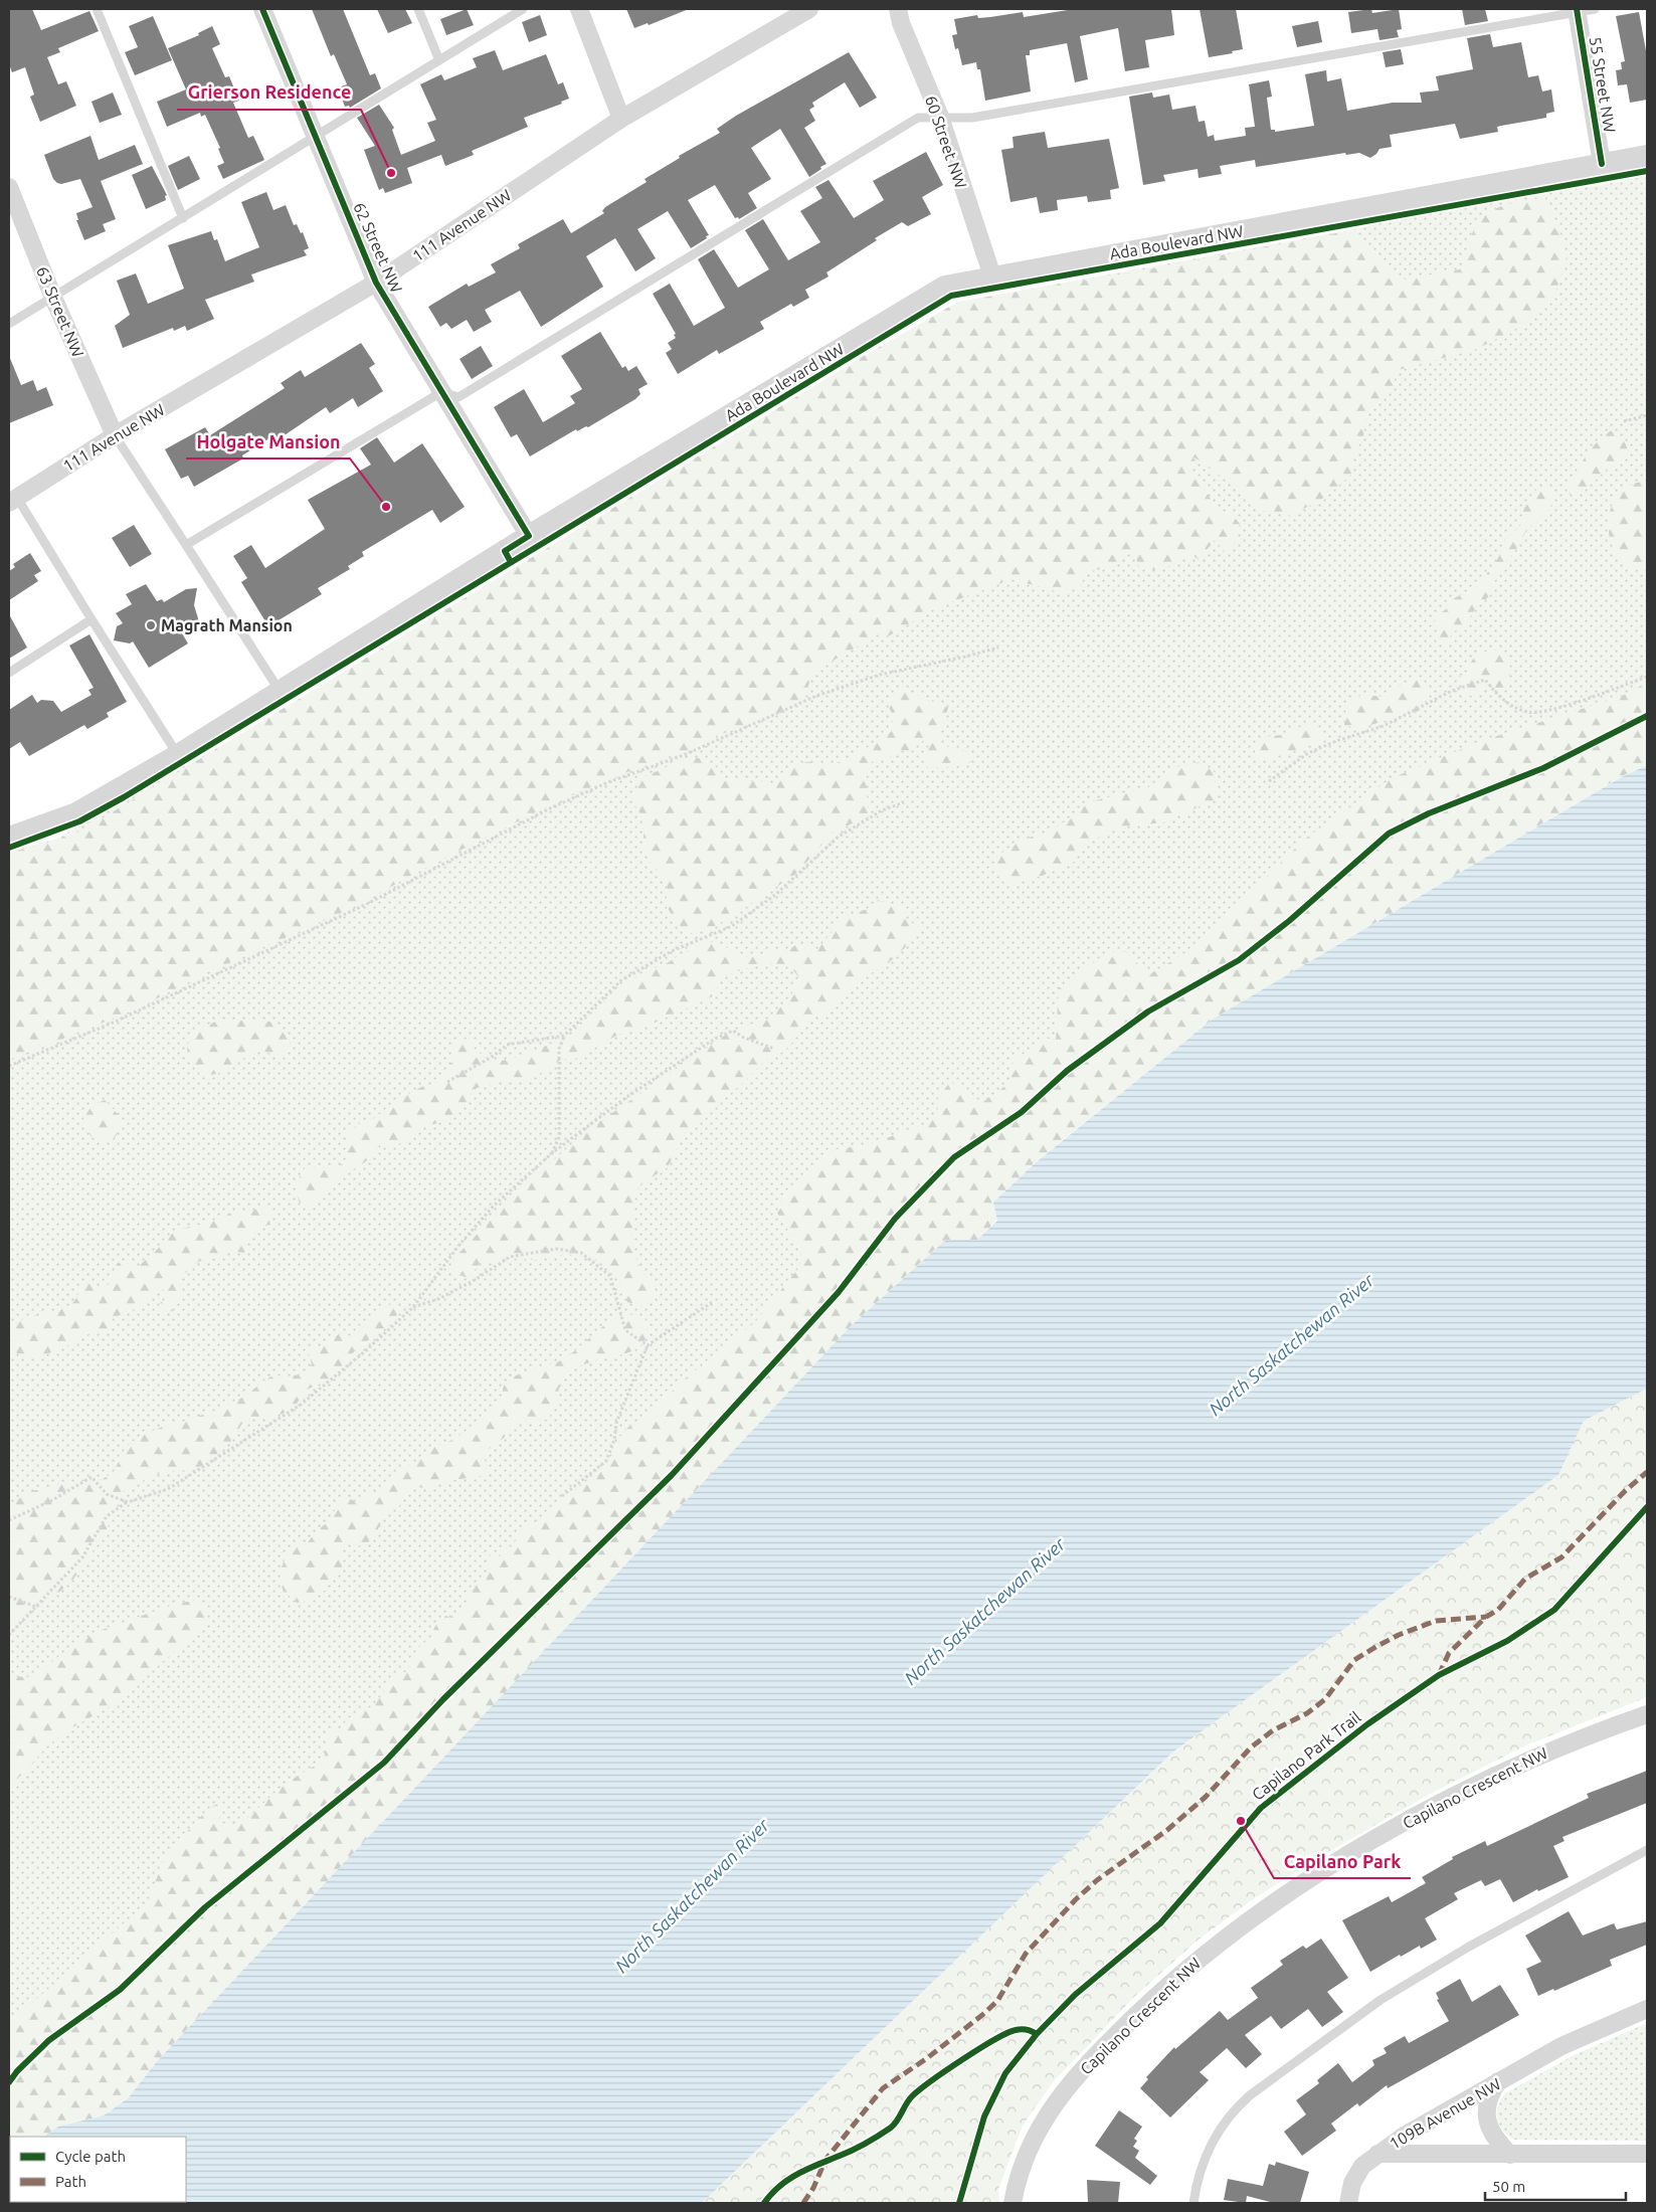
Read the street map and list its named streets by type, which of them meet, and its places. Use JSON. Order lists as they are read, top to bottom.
{
  "streets": {
    "street": [
      "55 Street NW",
      "60 Street NW",
      "111 Avenue NW",
      "Ada Boulevard NW",
      "62 Street NW",
      "63 Street NW",
      "Capilano Crescent NW",
      "109B Avenue NW"
    ],
    "cycle path": ["Capilano Park Trail"]
  },
  "crossings": [
    ["55 Street NW", "Ada Boulevard NW"],
    ["60 Street NW", "Ada Boulevard NW"],
    ["111 Avenue NW", "62 Street NW"],
    ["111 Avenue NW", "63 Street NW"],
    ["Ada Boulevard NW", "62 Street NW"]
  ],
  "water": ["North Saskatchewan River"],
  "places": [
    "Grierson Residence",
    "Holgate Mansion",
    "Magrath Mansion",
    "Capilano Park"
  ],
  "legend": ["Cycle path", "Path"],
  "scale_bar": "50 m"
}
